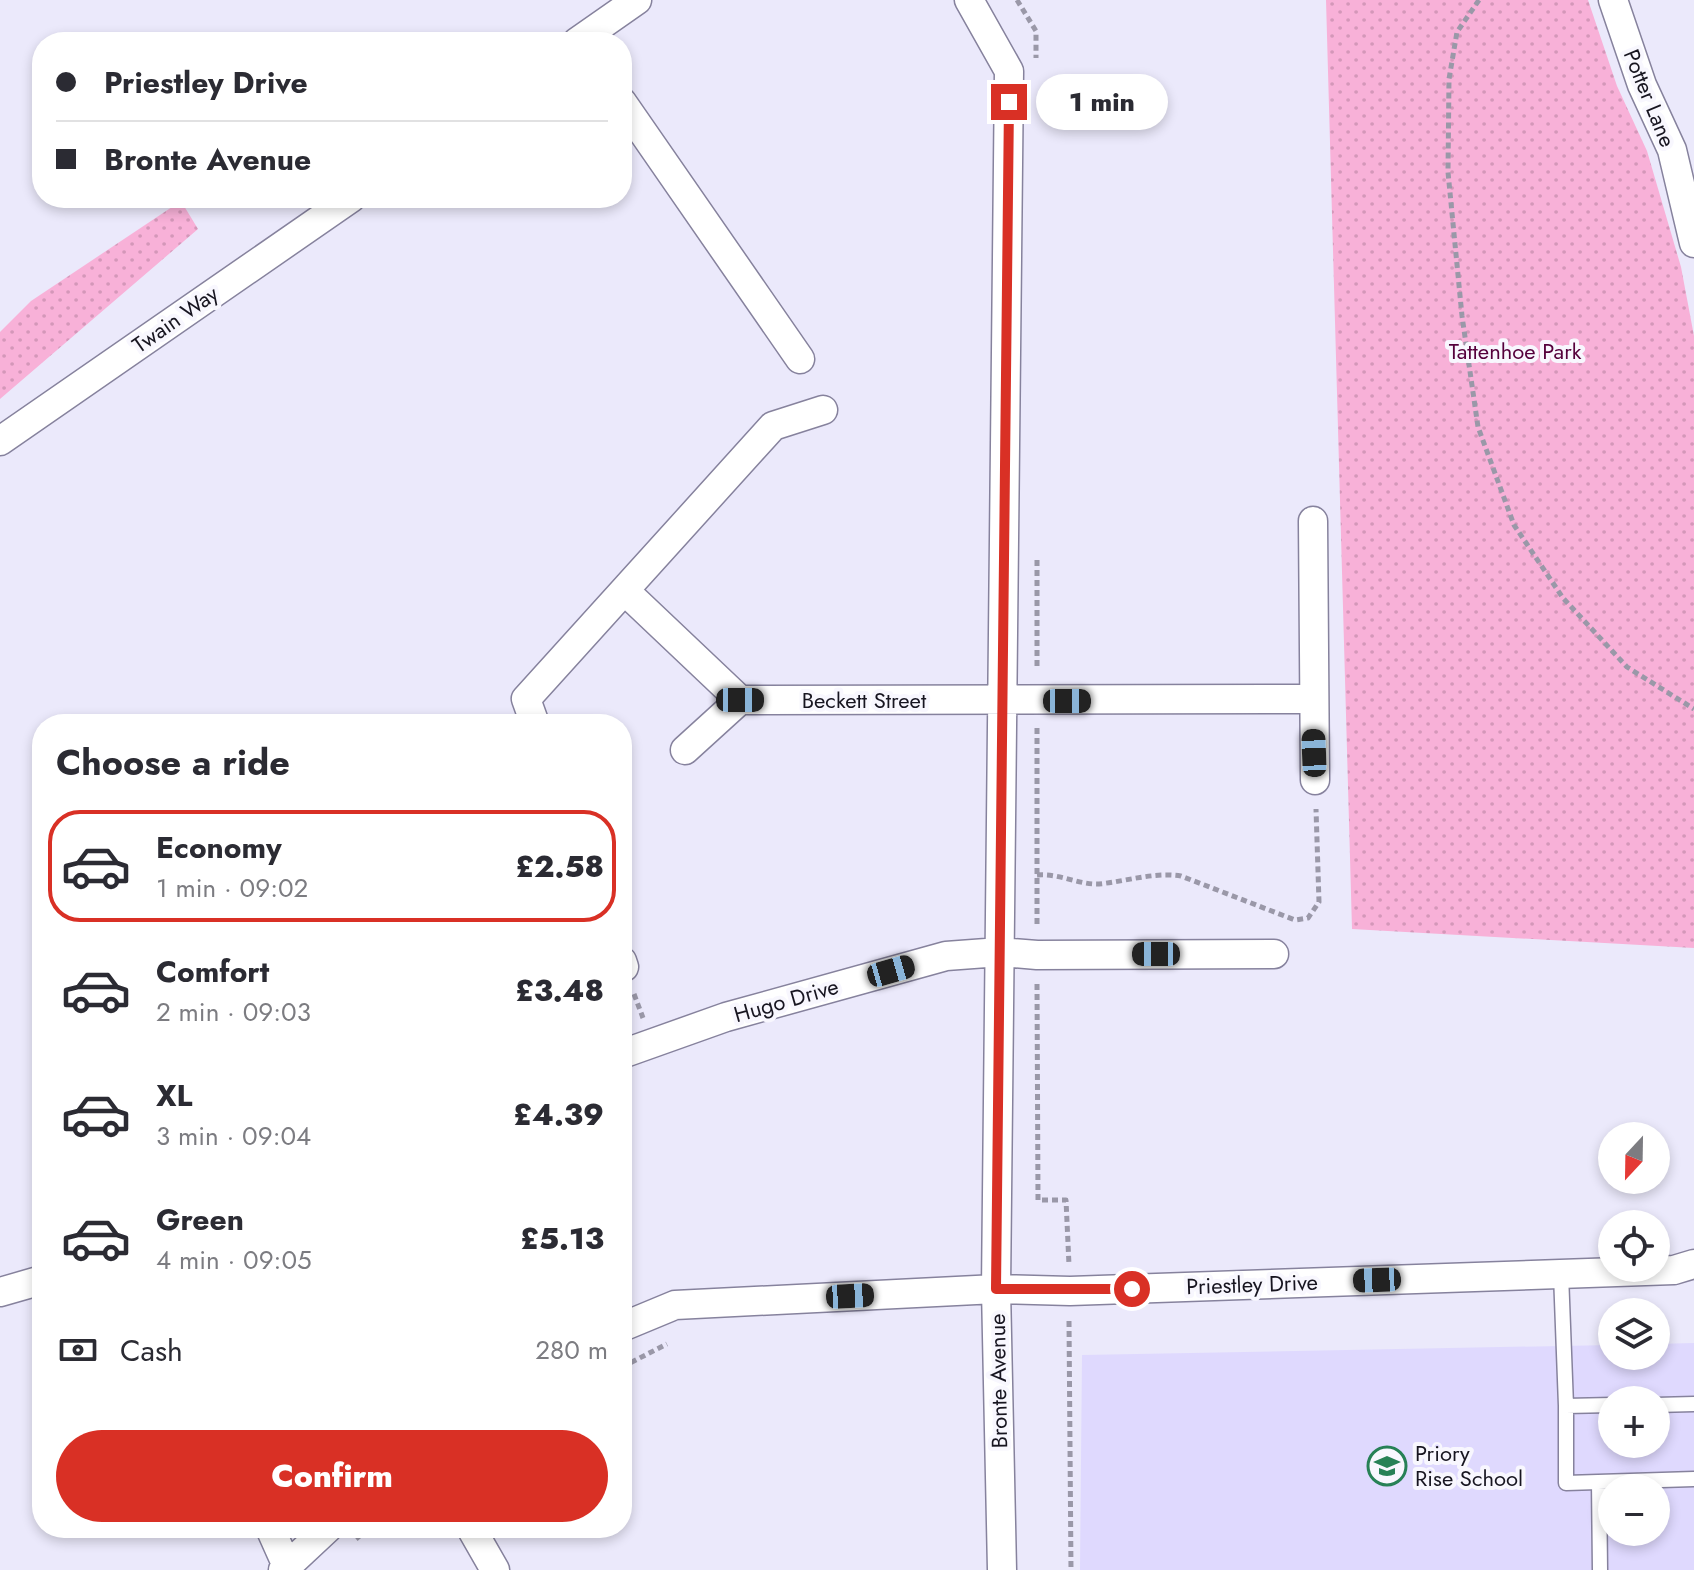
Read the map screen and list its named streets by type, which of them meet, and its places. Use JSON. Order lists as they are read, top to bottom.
{
  "streets": {
    "street": [
      "Potter Lane",
      "Twain Way",
      "Beckett Street",
      "Hugo Drive",
      "Priestley Drive",
      "Bronte Avenue"
    ]
  },
  "crossings": [
    ["Beckett Street", "Bronte Avenue"],
    ["Hugo Drive", "Bronte Avenue"],
    ["Priestley Drive", "Bronte Avenue"]
  ],
  "parks": ["Tattenhoe Park"],
  "places": {
    "school or university": ["Priory Rise School"]
  },
  "north": "bottom",
  "page": {
    "banner": ["Priestley Drive", "Bronte Avenue"],
    "bubble": "1 min",
    "heading": "Choose a ride",
    "list": [
      {
        "name": "Economy",
        "note": "1 min · 09:02",
        "value": "£2.58"
      },
      {
        "name": "Comfort",
        "note": "2 min · 09:03",
        "value": "£3.48"
      },
      {
        "name": "XL",
        "note": "3 min · 09:04",
        "value": "£4.39"
      },
      {
        "name": "Green",
        "note": "4 min · 09:05",
        "value": "£5.13"
      }
    ],
    "map_buttons": ["+", "−"],
    "pay": ["Cash", "280 m"],
    "buttons": "Confirm"
  }
}
